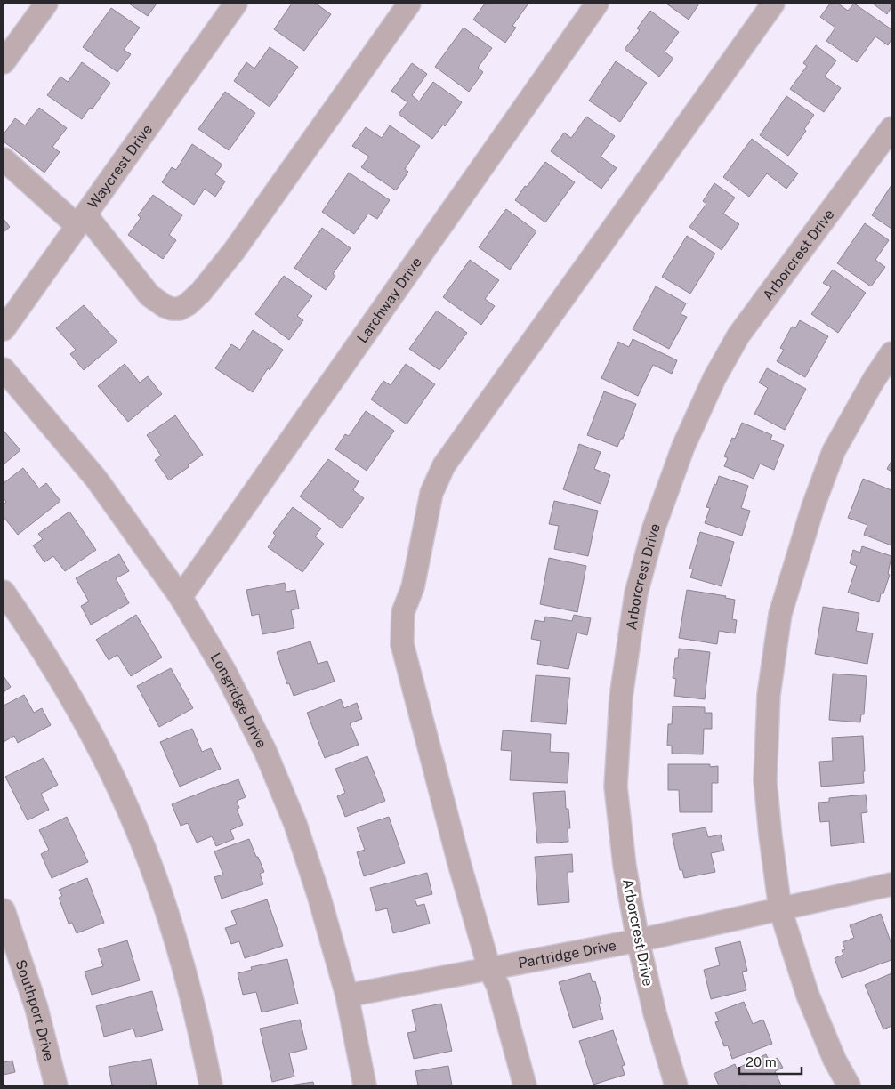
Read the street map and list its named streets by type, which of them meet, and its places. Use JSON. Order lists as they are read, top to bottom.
{
  "streets": {
    "street": [
      "Waycrest Drive",
      "Arborcrest Drive",
      "Larchway Drive",
      "Longridge Drive",
      "Partridge Drive",
      "Southport Drive"
    ]
  },
  "crossings": [
    ["Arborcrest Drive", "Partridge Drive"],
    ["Larchway Drive", "Longridge Drive"],
    ["Longridge Drive", "Partridge Drive"]
  ],
  "scale_bar": "20 m"
}
